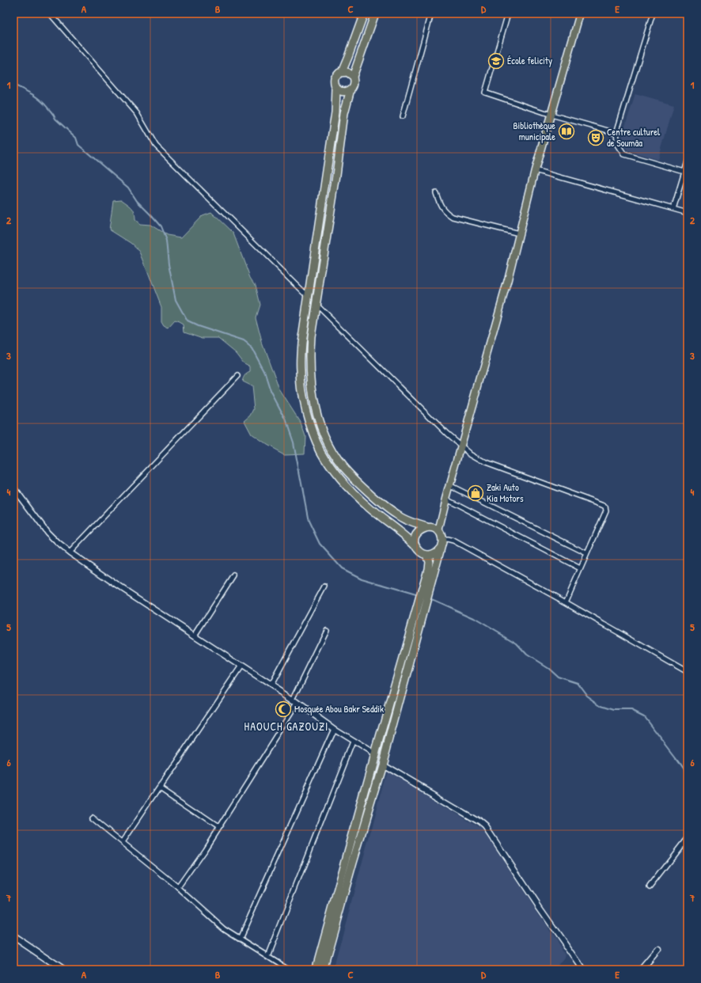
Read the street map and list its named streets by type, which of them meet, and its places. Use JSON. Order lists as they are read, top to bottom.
{
  "districts": ["HAOUCH GAZOUZI"],
  "places": {
    "school or university": ["École felicity"],
    "library": ["Bibliothèque municipale"],
    "theatre": ["Centre culturel de Soumâa"],
    "shop": ["Zaki Auto Kia Motors"],
    "mosque": ["Mosquée Abou Bakr Seddik"]
  },
  "grid": {
    "columns": [
      "A",
      "B",
      "C",
      "D",
      "E"
    ],
    "rows": [
      "1",
      "2",
      "3",
      "4",
      "5",
      "6",
      "7"
    ]
  }
}
